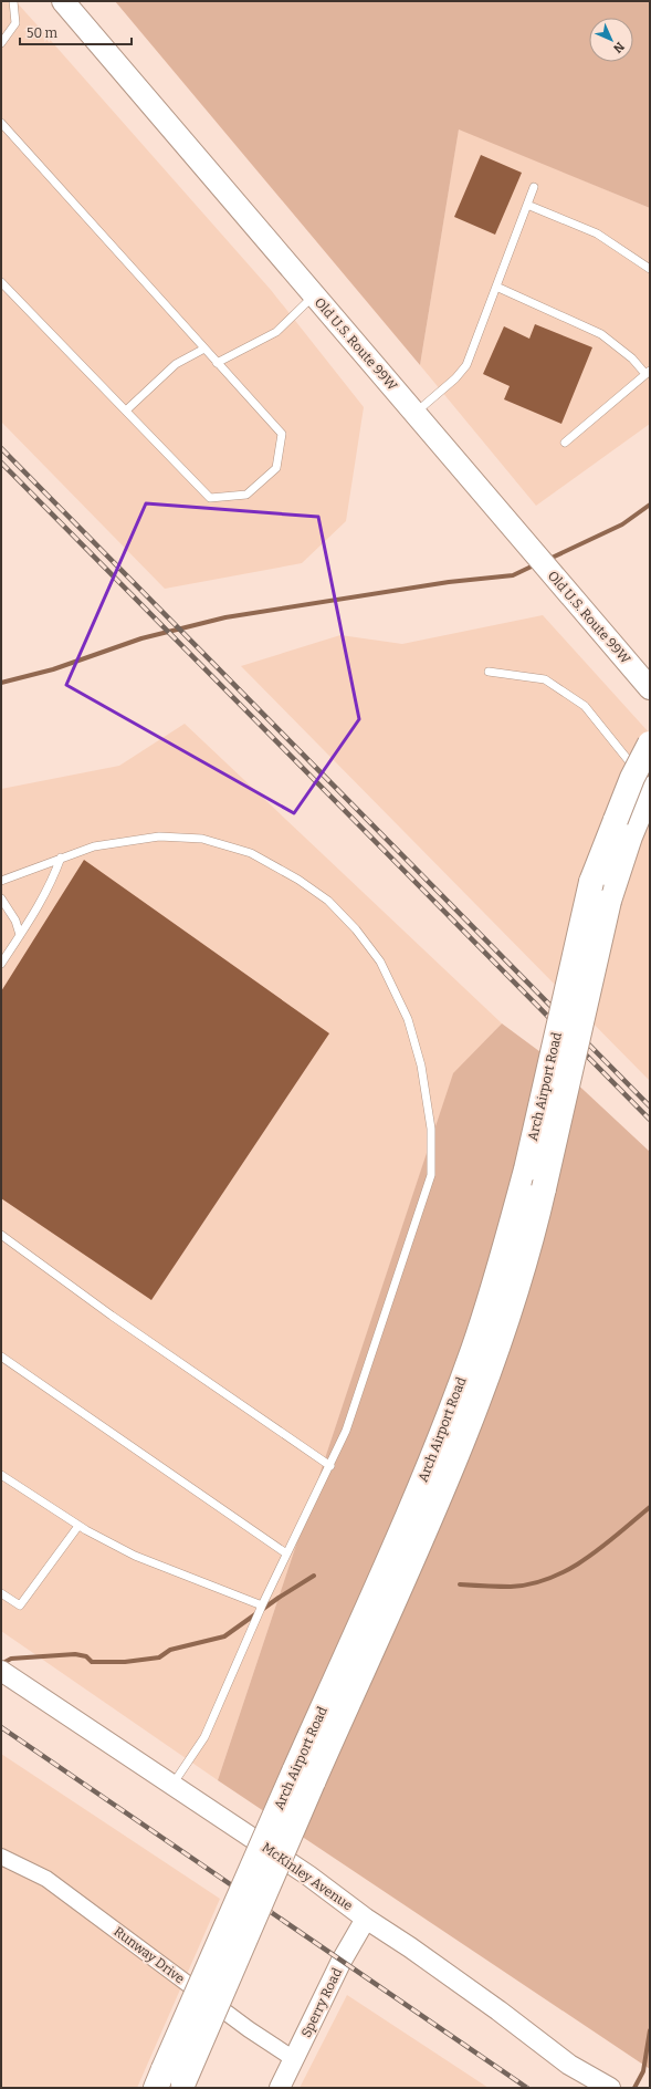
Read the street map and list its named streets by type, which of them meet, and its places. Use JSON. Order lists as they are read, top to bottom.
{
  "streets": {
    "main road": ["Old U.S. Route 99W", "Arch Airport Road"],
    "street": ["McKinley Avenue", "Runway Drive", "Sperry Road"]
  },
  "crossings": [
    ["McKinley Avenue", "Sperry Road"],
    ["Runway Drive", "Sperry Road"]
  ],
  "scale_bar": "50 m",
  "north": "bottom right"
}
